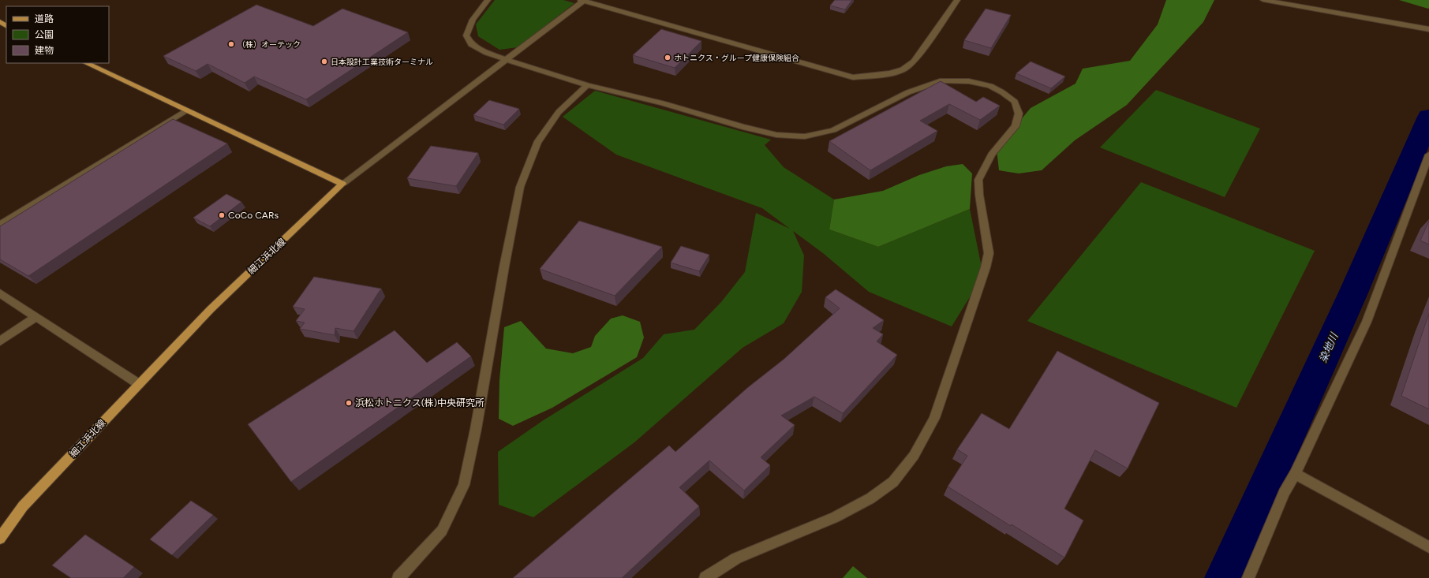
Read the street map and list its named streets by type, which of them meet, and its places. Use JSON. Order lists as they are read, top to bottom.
{
  "streets": {
    "main road": ["細江浜北線"]
  },
  "water": ["染地川"],
  "places": [
    "（株）オーテック",
    "ホトニクス・グループ健康保険組合",
    "日本設計工業技術ターミナル",
    "CoCo CARs",
    "浜松ホトニクス(株)中央研究所"
  ],
  "legend": ["道路", "公園", "建物"]
}
